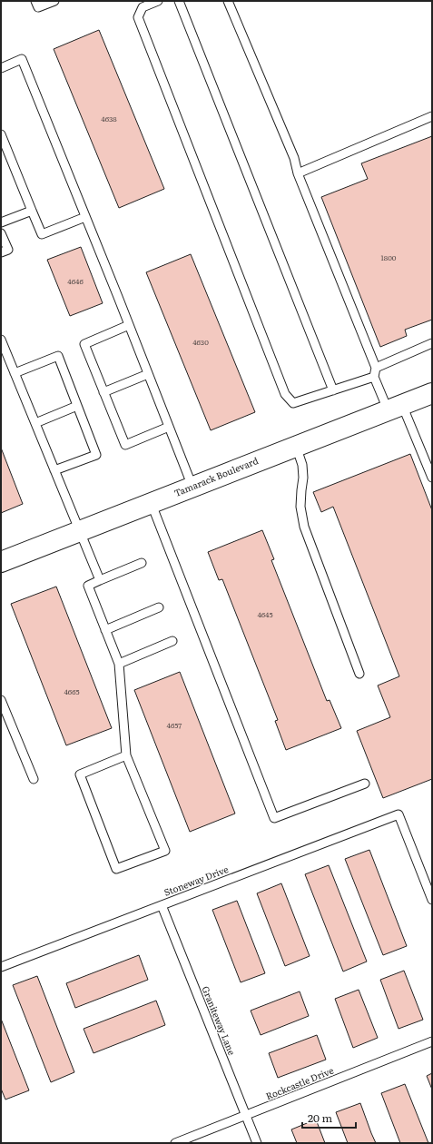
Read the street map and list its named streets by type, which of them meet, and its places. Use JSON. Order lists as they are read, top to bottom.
{
  "streets": {
    "street": ["Tamarack Boulevard"],
    "lane": ["Stoneway Drive", "Graniteway Lane", "Rockcastle Drive"]
  },
  "crossings": [
    ["Stoneway Drive", "Graniteway Lane"],
    ["Graniteway Lane", "Rockcastle Drive"]
  ],
  "house_numbers": [
    "4638",
    "1800",
    "4646",
    "4630",
    "4645",
    "4665",
    "4657"
  ],
  "scale_bar": "20 m"
}
